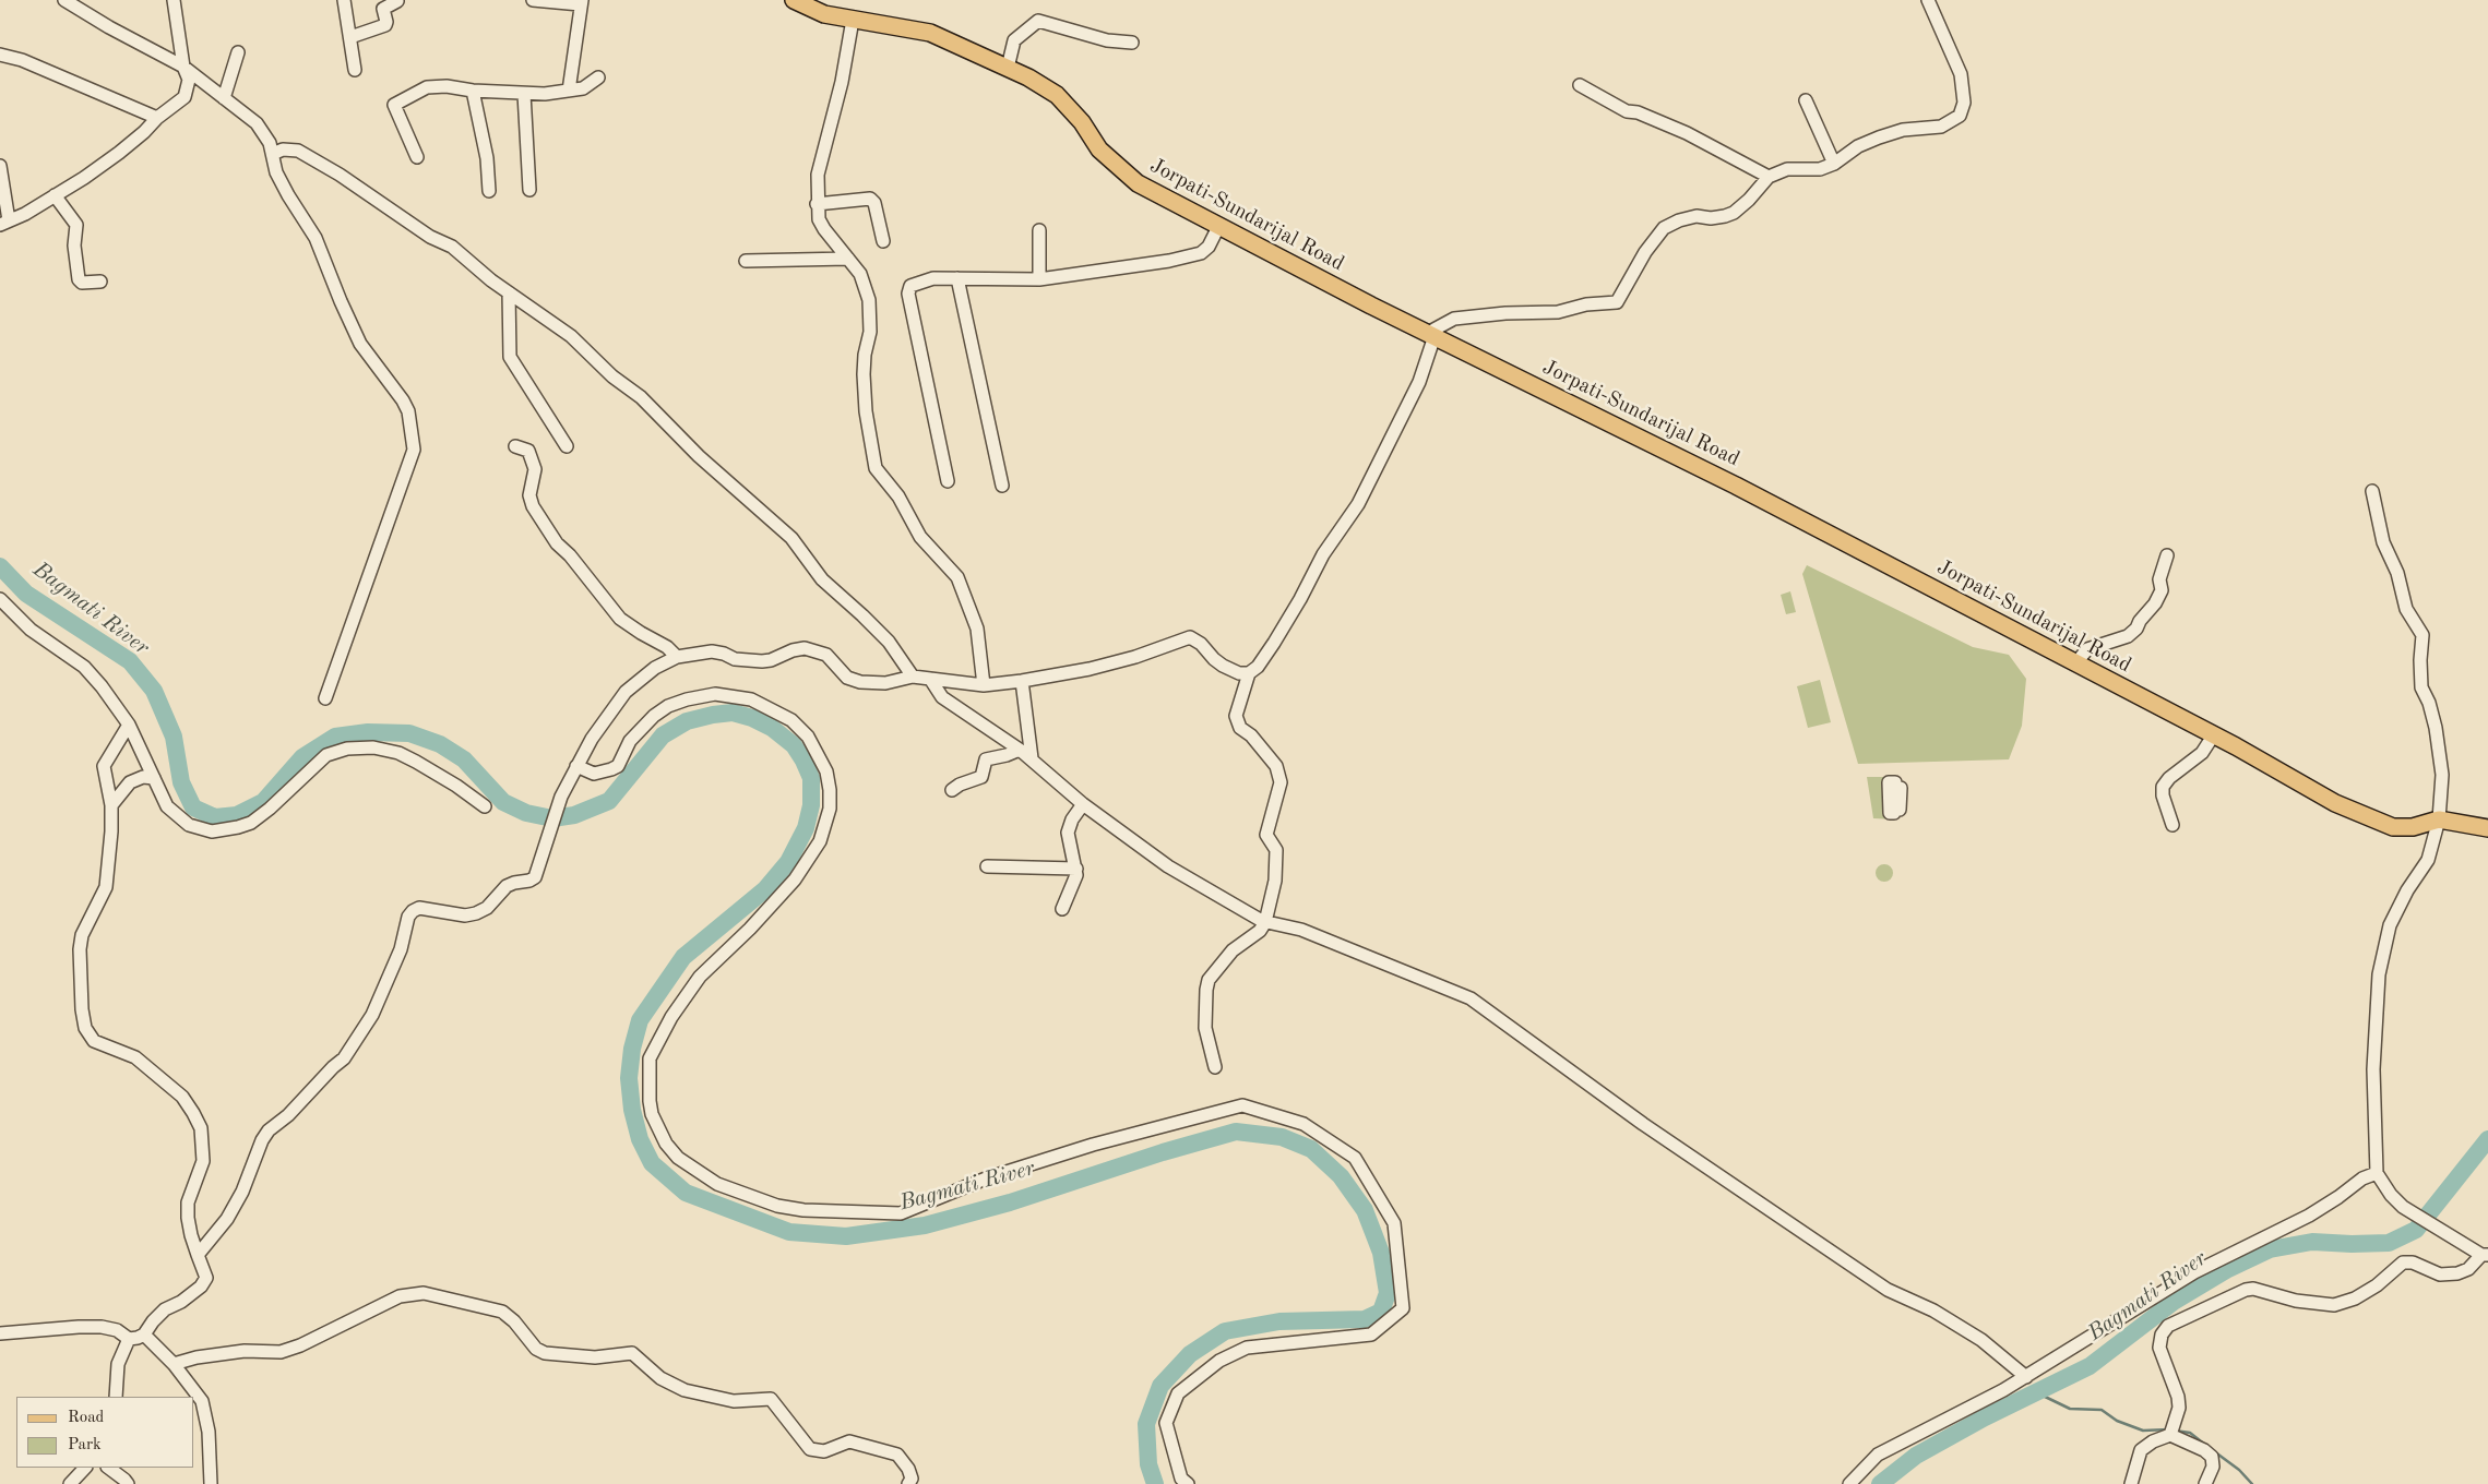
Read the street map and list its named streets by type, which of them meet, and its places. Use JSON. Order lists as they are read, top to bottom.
{
  "streets": {
    "main road": ["Jorpati-Sundarijal Road"]
  },
  "water": ["Bagmati River"],
  "legend": ["Road", "Park"]
}
